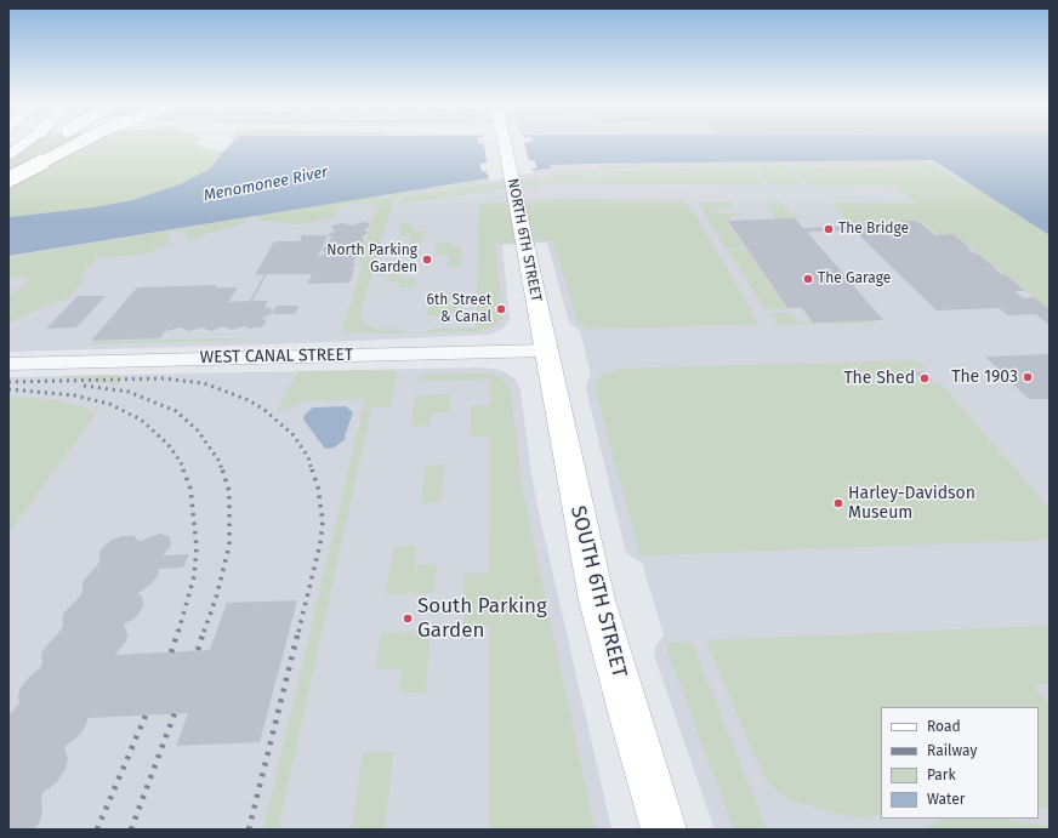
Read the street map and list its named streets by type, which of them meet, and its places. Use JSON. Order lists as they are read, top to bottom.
{
  "streets": {
    "main road": ["NORTH 6TH STREET", "SOUTH 6TH STREET"],
    "street": ["WEST CANAL STREET"]
  },
  "crossings": [
    ["NORTH 6TH STREET", "WEST CANAL STREET"],
    ["NORTH 6TH STREET", "SOUTH 6TH STREET"],
    ["WEST CANAL STREET", "SOUTH 6TH STREET"]
  ],
  "water": ["Menomonee River"],
  "places": [
    "The Bridge",
    "North Parking Garden",
    "The Garage",
    "6th Street & Canal",
    "The 1903",
    "The Shed",
    "Harley-Davidson Museum",
    "South Parking Garden"
  ],
  "legend": [
    "Road",
    "Railway",
    "Park",
    "Water"
  ]
}
